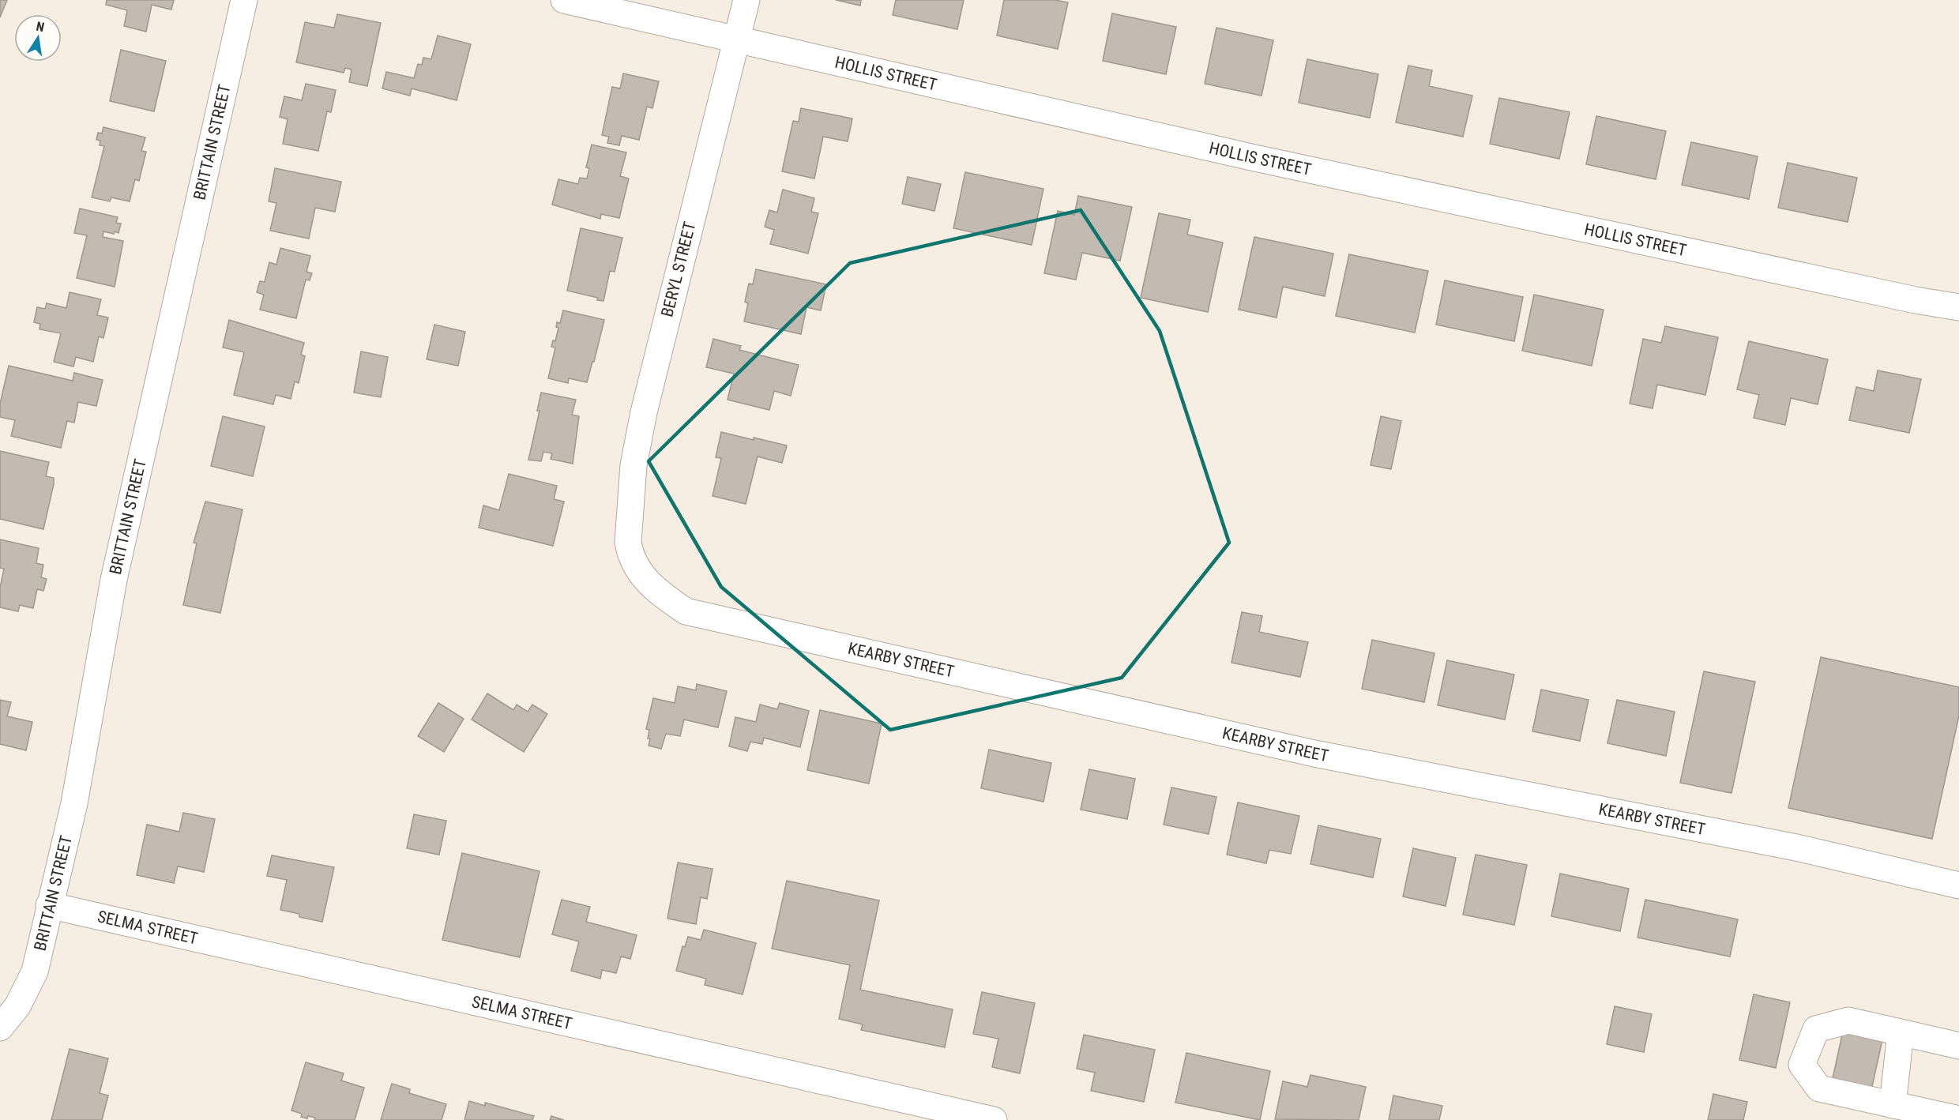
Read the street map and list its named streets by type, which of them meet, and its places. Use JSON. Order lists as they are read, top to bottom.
{
  "streets": {
    "street": [
      "HOLLIS STREET",
      "BRITTAIN STREET",
      "BERYL STREET",
      "KEARBY STREET",
      "SELMA STREET"
    ]
  },
  "crossings": [
    ["HOLLIS STREET", "BERYL STREET"],
    ["BRITTAIN STREET", "SELMA STREET"],
    ["BERYL STREET", "KEARBY STREET"]
  ],
  "north": "top"
}
